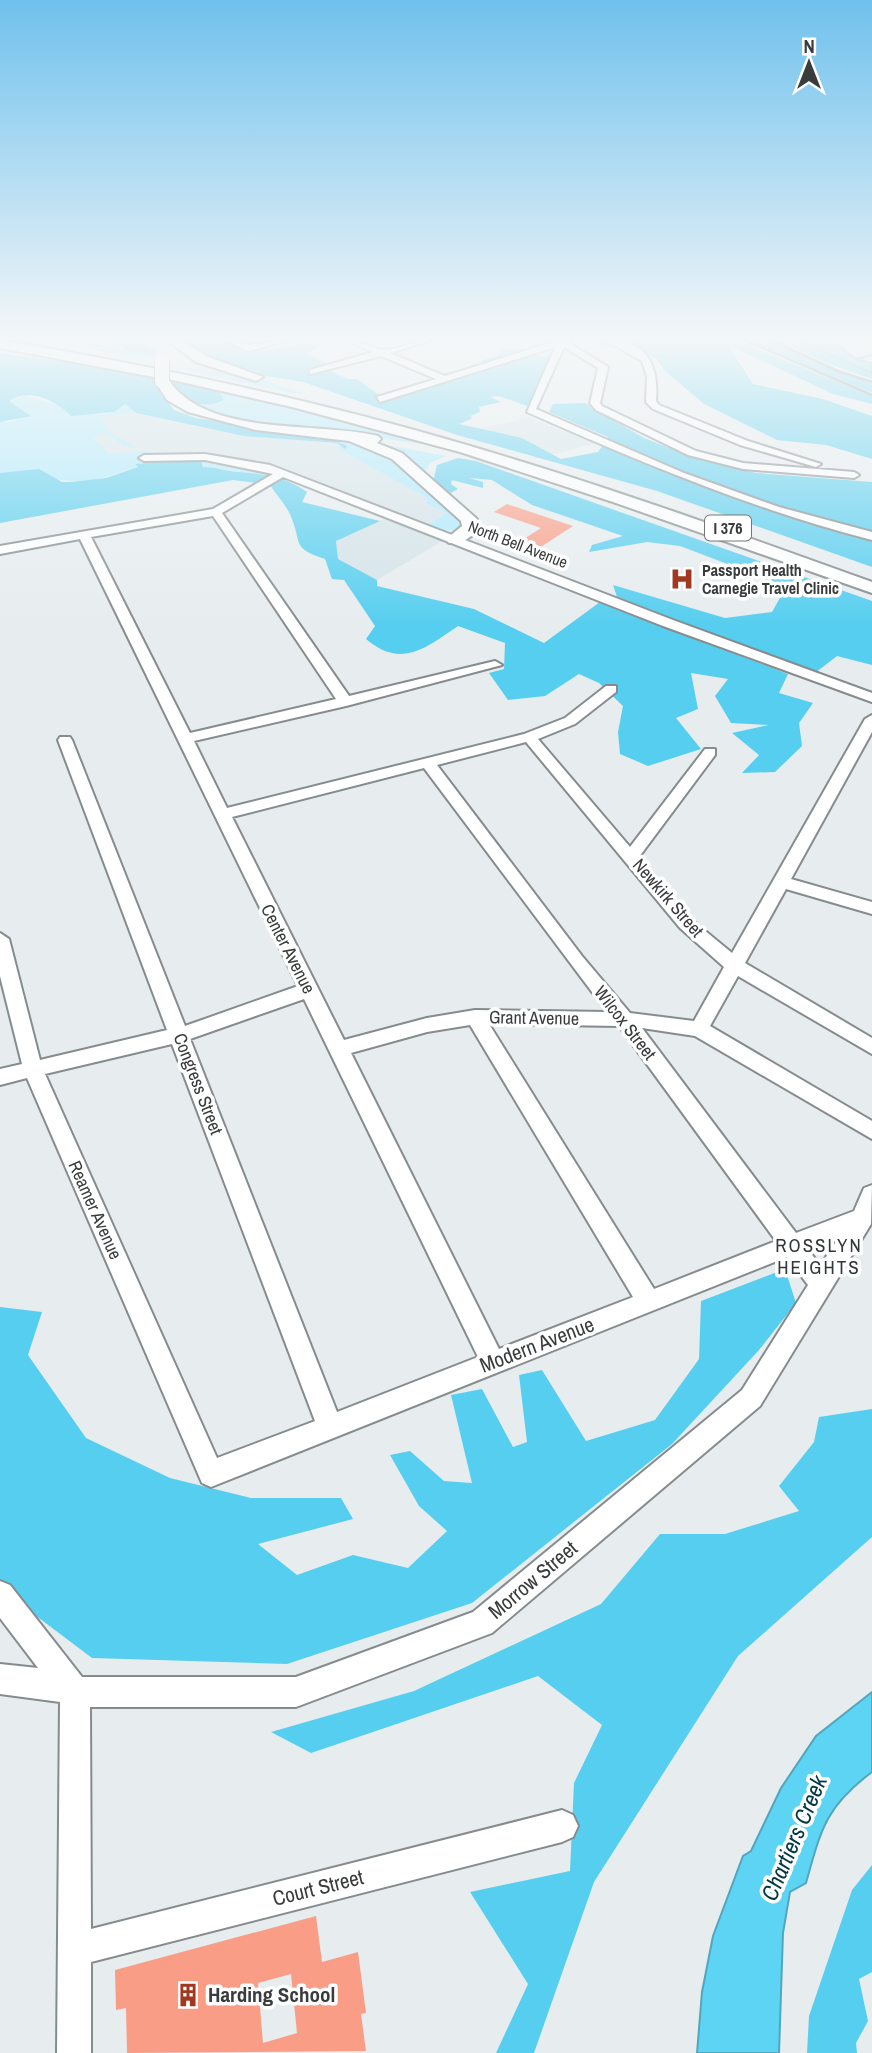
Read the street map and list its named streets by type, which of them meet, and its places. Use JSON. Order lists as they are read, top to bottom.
{
  "streets": {
    "highway": ["I 376"],
    "street": [
      "North Bell Avenue",
      "Newkirk Street",
      "Center Avenue",
      "Grant Avenue",
      "Wilcox Street",
      "Congress Street",
      "Reamer Avenue",
      "Modern Avenue",
      "Morrow Street",
      "Court Street"
    ]
  },
  "crossings": [
    ["Center Avenue", "Grant Avenue"],
    ["Center Avenue", "Modern Avenue"],
    ["Grant Avenue", "Wilcox Street"],
    ["Wilcox Street", "Modern Avenue"],
    ["Wilcox Street", "Morrow Street"],
    ["Congress Street", "Modern Avenue"],
    ["Reamer Avenue", "Modern Avenue"],
    ["Modern Avenue", "Morrow Street"]
  ],
  "districts": ["ROSSLYN HEIGHTS"],
  "water": ["Chartiers Creek"],
  "places": {
    "hospital": ["Passport Health Carnegie Travel Clinic"],
    "building": ["Harding School"]
  },
  "north": "top"
}
